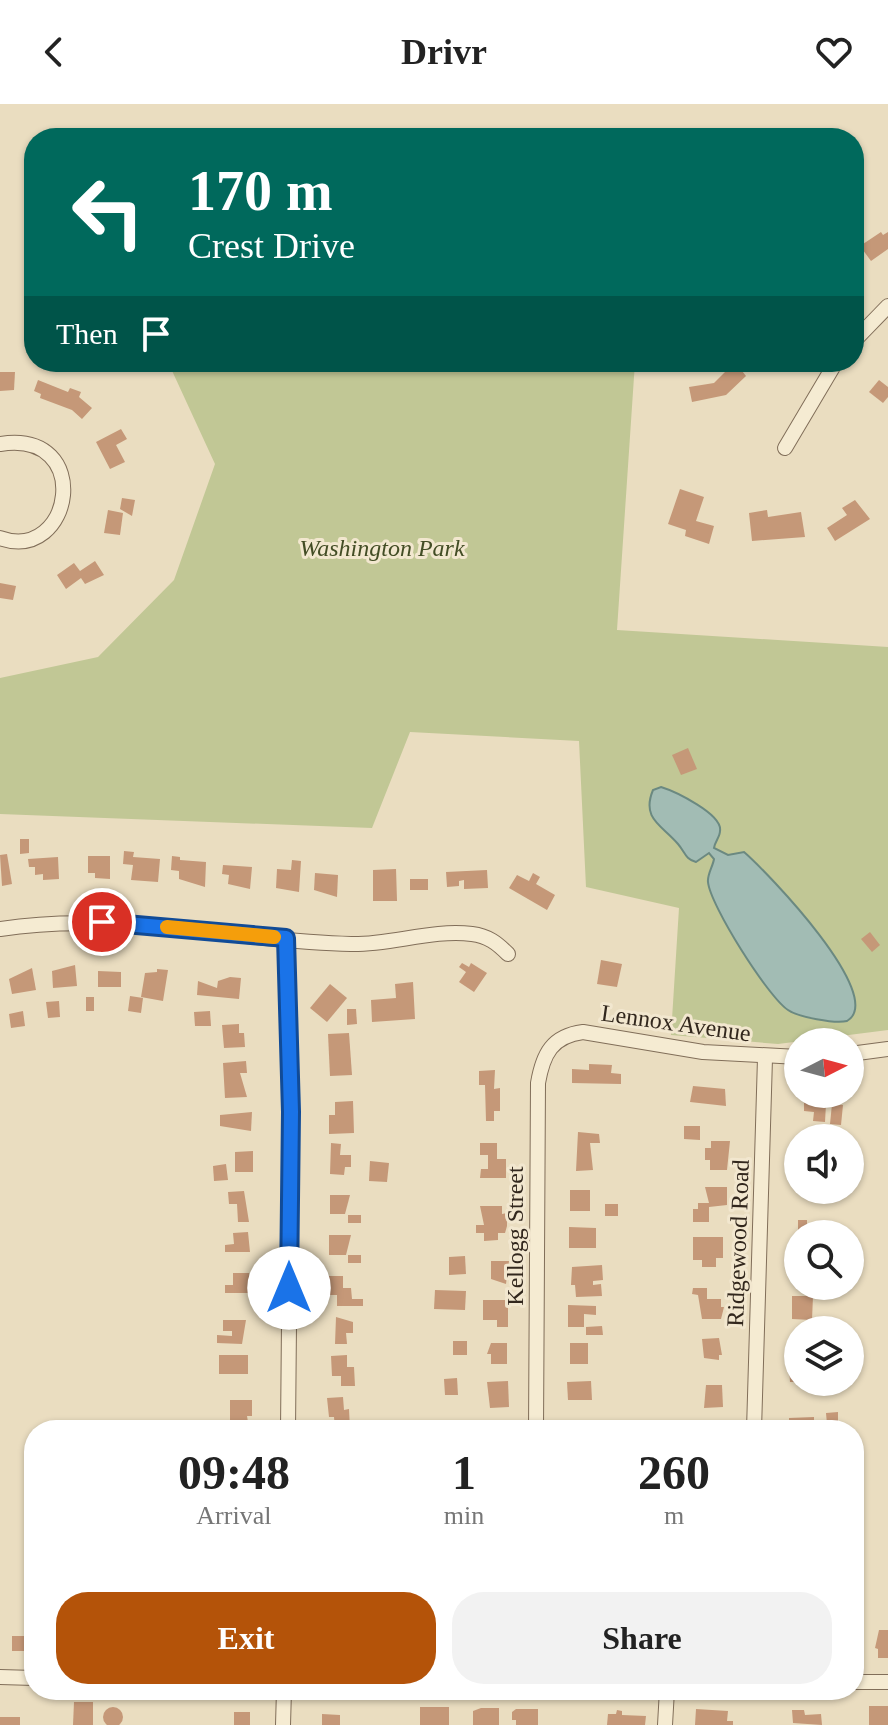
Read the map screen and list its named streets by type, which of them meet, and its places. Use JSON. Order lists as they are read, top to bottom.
{
  "streets": {
    "street": ["Lennox Avenue", "Kellogg Street", "Ridgewood Road"]
  },
  "crossings": [
    ["Lennox Avenue", "Kellogg Street"],
    ["Lennox Avenue", "Ridgewood Road"]
  ],
  "parks": ["Washington Park"],
  "north": "right",
  "page": {
    "header": "Drivr",
    "turn": ["170 m", "Crest Drive"],
    "then": "Then",
    "eta": [
      "09:48",
      "Arrival",
      "1",
      "min",
      "260",
      "m"
    ],
    "buttons": ["Exit", "Share"]
  }
}
